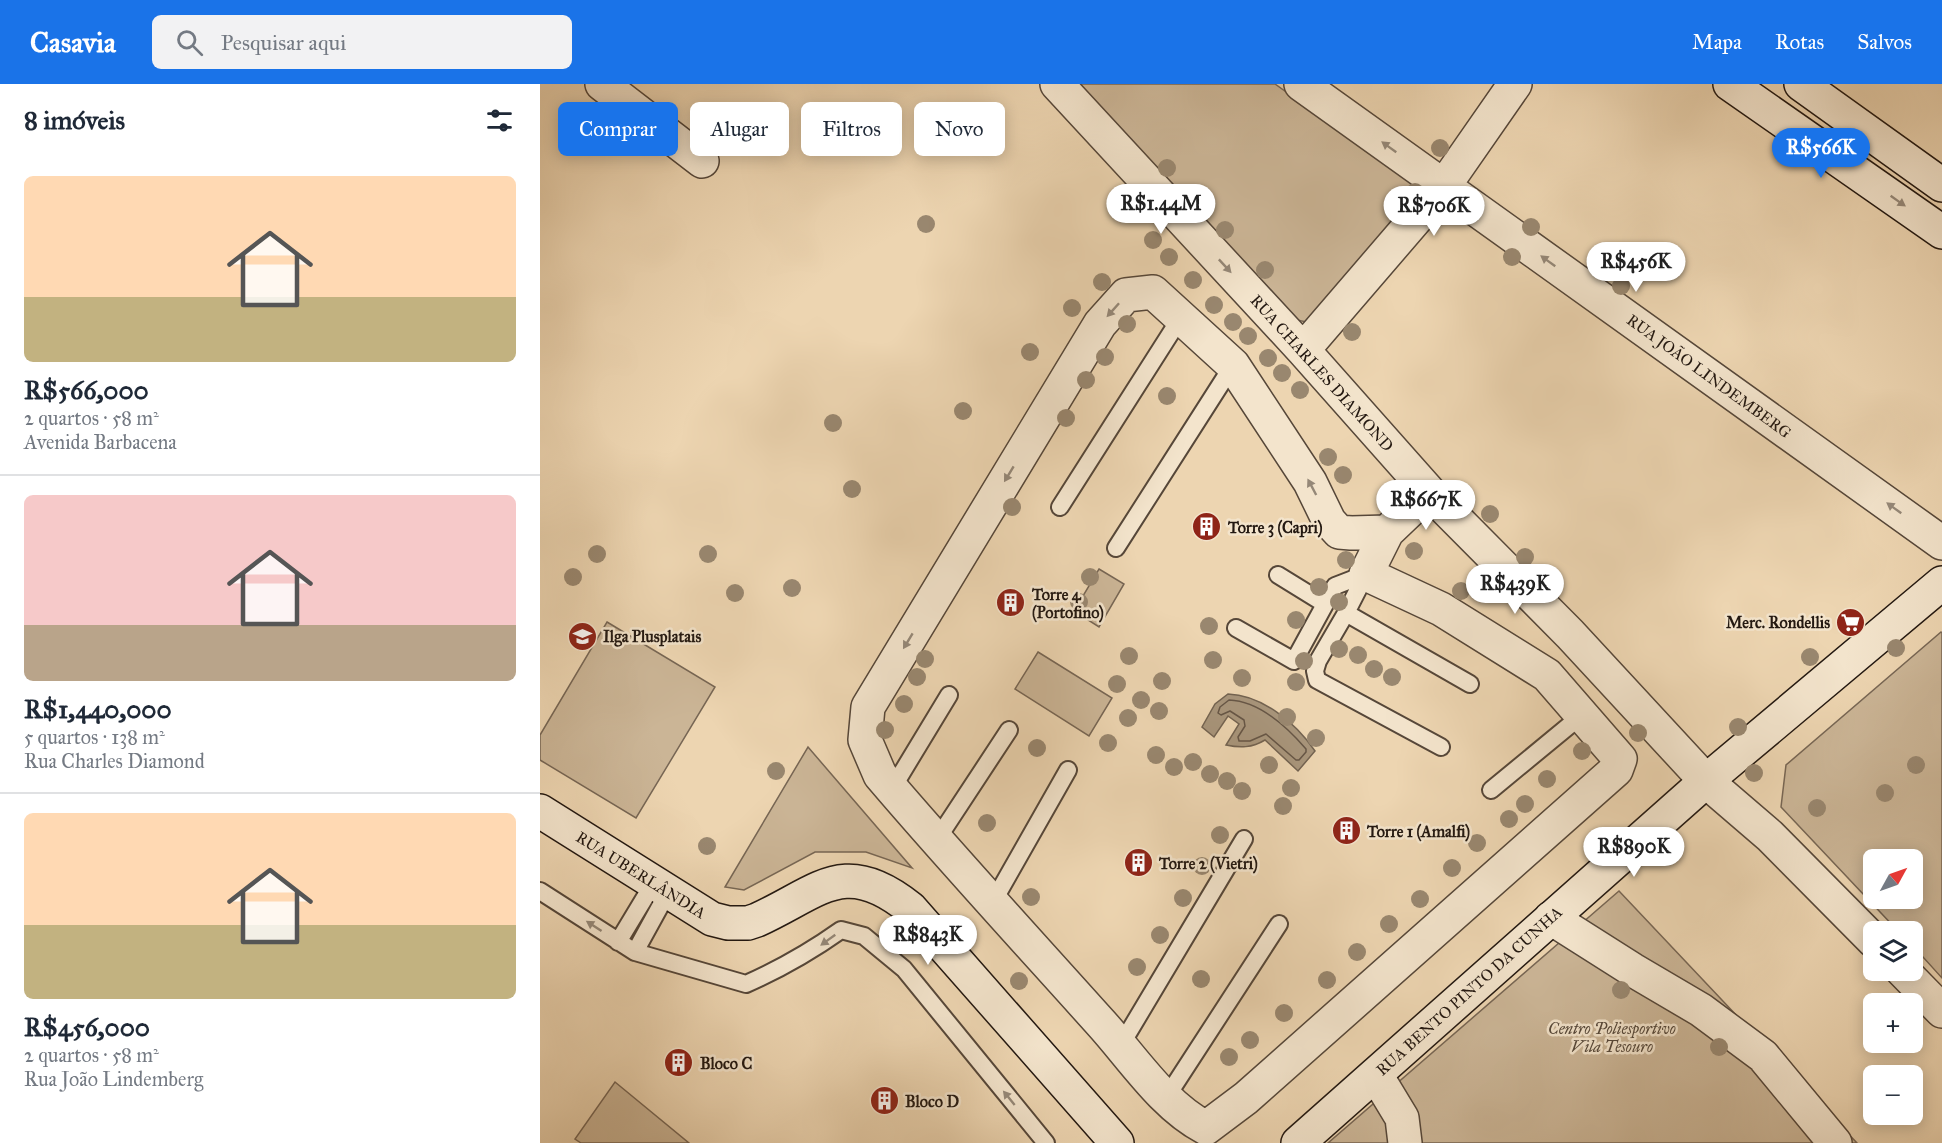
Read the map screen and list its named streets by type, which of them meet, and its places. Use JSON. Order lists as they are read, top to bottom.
{
  "streets": {
    "street": [
      "RUA CHARLES DIAMOND",
      "RUA JOÃO LINDEMBERG",
      "RUA UBERLÂNDIA",
      "RUA BENTO PINTO DA CUNHA"
    ]
  },
  "crossings": [
    ["RUA CHARLES DIAMOND", "RUA BENTO PINTO DA CUNHA"]
  ],
  "parks": ["Centro Poliesportivo Vila Tesouro"],
  "places": {
    "building": [
      "Torre 3 (Capri)",
      "Torre 4 (Portofino)",
      "Torre 1 (Amalfi)",
      "Torre 2 (Vietri)",
      "Bloco C",
      "Bloco D"
    ],
    "supermarket": ["Merc. Rondellis"],
    "school or university": ["Ilga Plusplatais"]
  },
  "north": "top right",
  "page": {
    "header": "Casavia",
    "search": "Pesquisar aqui",
    "nav": ["Mapa", "Rotas", "Salvos"],
    "heading": "8 imóveis",
    "chip": [
      "Comprar",
      "Alugar",
      "Filtros",
      "Novo"
    ],
    "price": [
      "R$566K",
      "R$1.44M",
      "R$706K",
      "R$456K",
      "R$667K",
      "R$439K",
      "R$890K",
      "R$843K"
    ],
    "list": [
      {
        "name": "R$566,000",
        "note": "2 quartos · 58 m² · Avenida Barbacena"
      },
      {
        "name": "R$1,440,000",
        "note": "5 quartos · 138 m² · Rua Charles Diamond"
      },
      {
        "name": "R$456,000",
        "note": "2 quartos · 58 m² · Rua João Lindemberg"
      }
    ],
    "map_buttons": ["+", "−"]
  }
}
